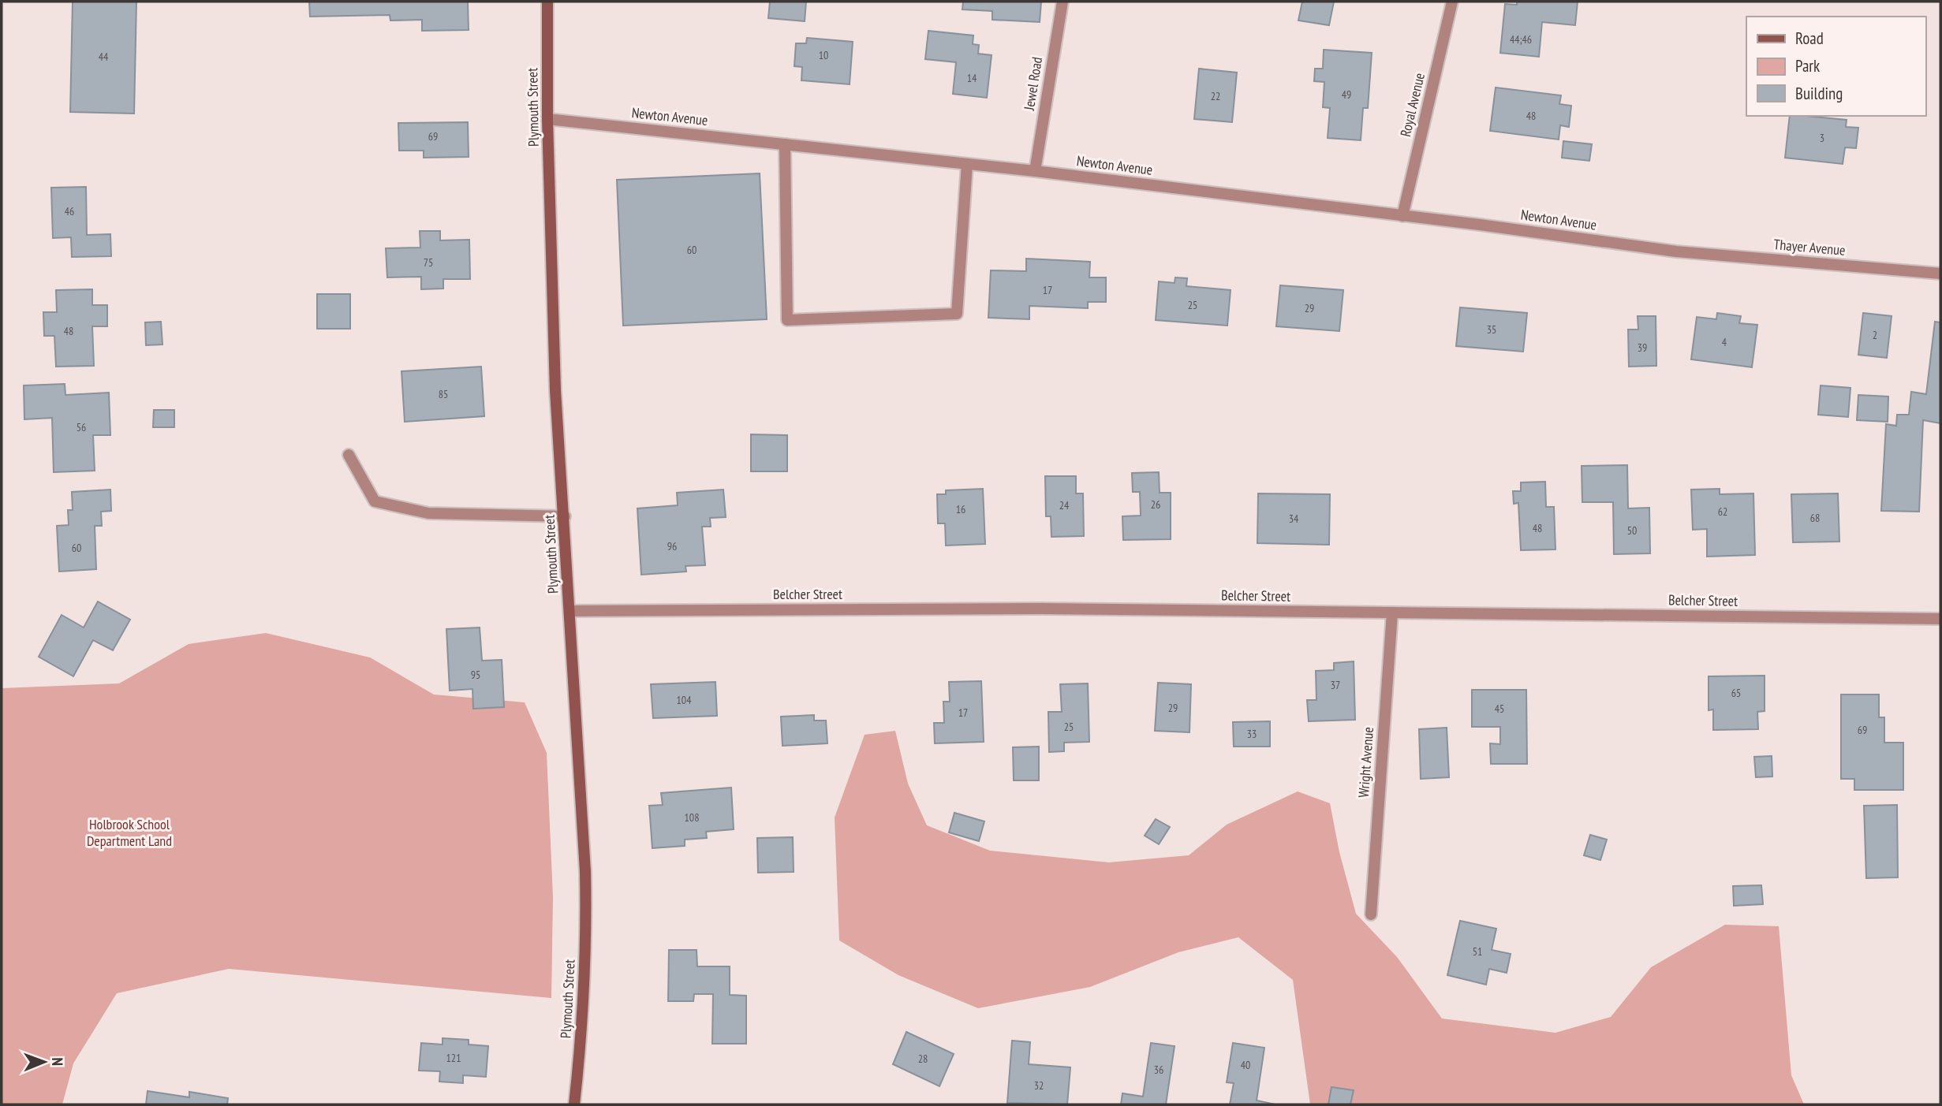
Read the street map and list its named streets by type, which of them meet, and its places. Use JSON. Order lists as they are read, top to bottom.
{
  "streets": {
    "main road": ["Plymouth Street"],
    "street": [
      "Jewel Road",
      "Royal Avenue",
      "Newton Avenue",
      "Thayer Avenue",
      "Belcher Street",
      "Wright Avenue"
    ]
  },
  "crossings": [
    ["Jewel Road", "Newton Avenue"],
    ["Royal Avenue", "Newton Avenue"],
    ["Plymouth Street", "Newton Avenue"],
    ["Plymouth Street", "Belcher Street"],
    ["Newton Avenue", "Thayer Avenue"],
    ["Belcher Street", "Wright Avenue"]
  ],
  "parks": ["Holbrook School Department Land"],
  "house_numbers": [
    "44;46",
    "10",
    "44",
    "14",
    "49",
    "22",
    "48",
    "69",
    "3",
    "46",
    "60",
    "75",
    "17",
    "25",
    "29",
    "35",
    "48",
    "2",
    "4",
    "39",
    "85",
    "56",
    "26",
    "24",
    "16",
    "62",
    "68",
    "34",
    "48",
    "50",
    "96",
    "60",
    "95",
    "37",
    "65",
    "104",
    "29",
    "45",
    "17",
    "25",
    "69",
    "33",
    "108",
    "51",
    "121",
    "28",
    "40",
    "36",
    "32"
  ],
  "legend": ["Road", "Park", "Building"],
  "north": "right"
}
